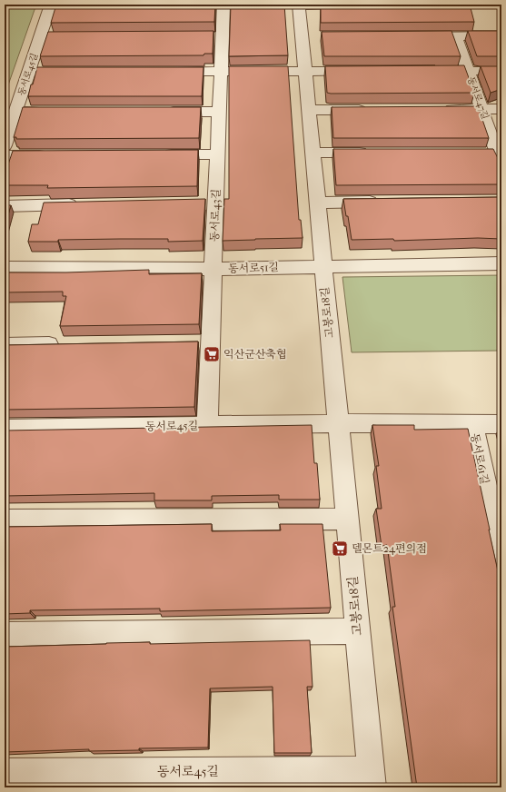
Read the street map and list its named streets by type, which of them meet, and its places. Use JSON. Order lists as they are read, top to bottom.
{
  "streets": {
    "street": [
      "동서로45길",
      "동서로47길",
      "동서로43길",
      "동서로51길",
      "고봉로18길",
      "동서로61길"
    ]
  },
  "crossings": [
    ["동서로45길", "동서로43길"],
    ["동서로45길", "고봉로18길"],
    ["동서로43길", "동서로51길"],
    ["동서로51길", "고봉로18길"]
  ],
  "places": {
    "supermarket": ["익산군산축협", "델몬트24편의점"]
  }
}
